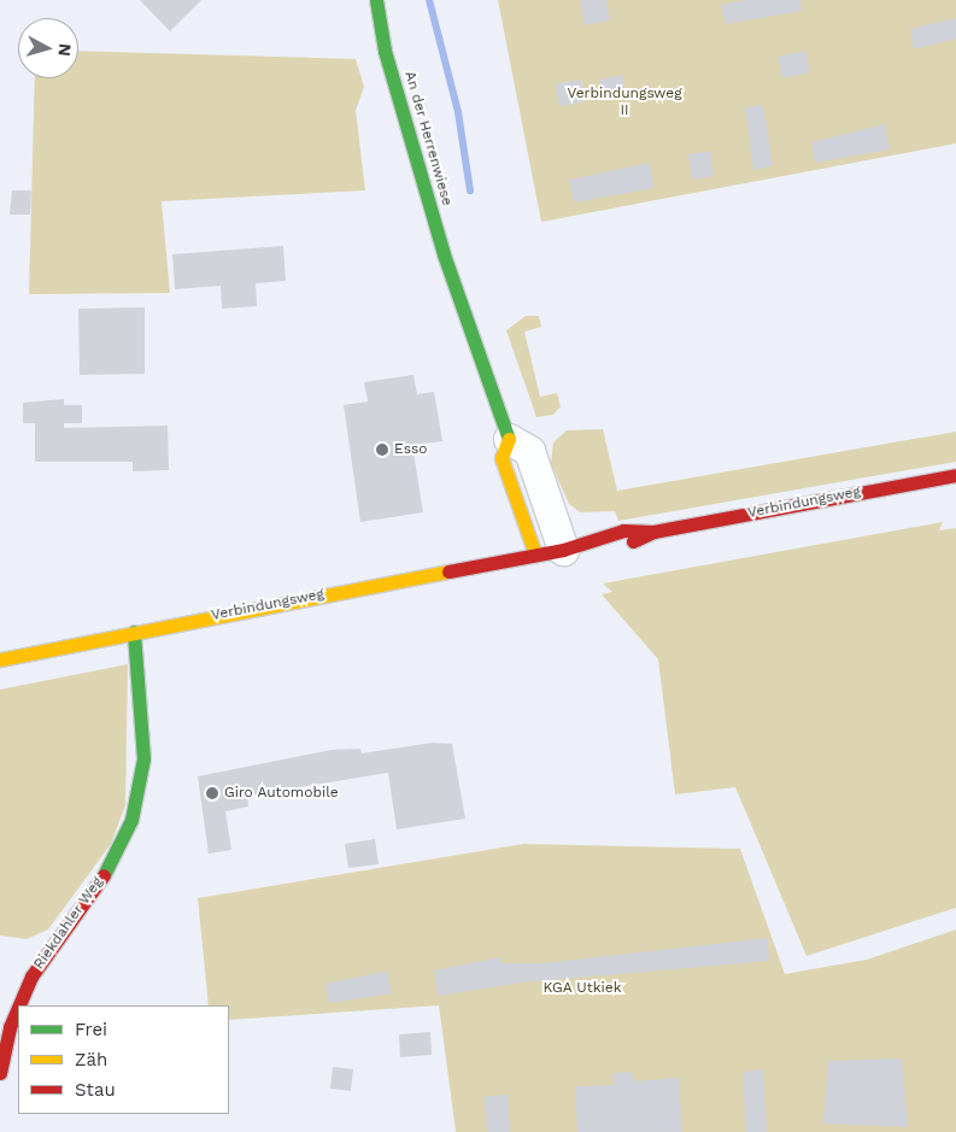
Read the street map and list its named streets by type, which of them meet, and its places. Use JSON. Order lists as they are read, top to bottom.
{
  "streets": {
    "main road": ["An der Herrenwiese", "Verbindungsweg", "Riekdahler Weg"]
  },
  "crossings": [
    ["Verbindungsweg", "Riekdahler Weg"]
  ],
  "parks": ["Verbindungsweg II", "KGA Utkiek"],
  "places": ["Esso", "Giro Automobile"],
  "legend": ["Frei", "Zäh", "Stau"],
  "north": "right"
}
